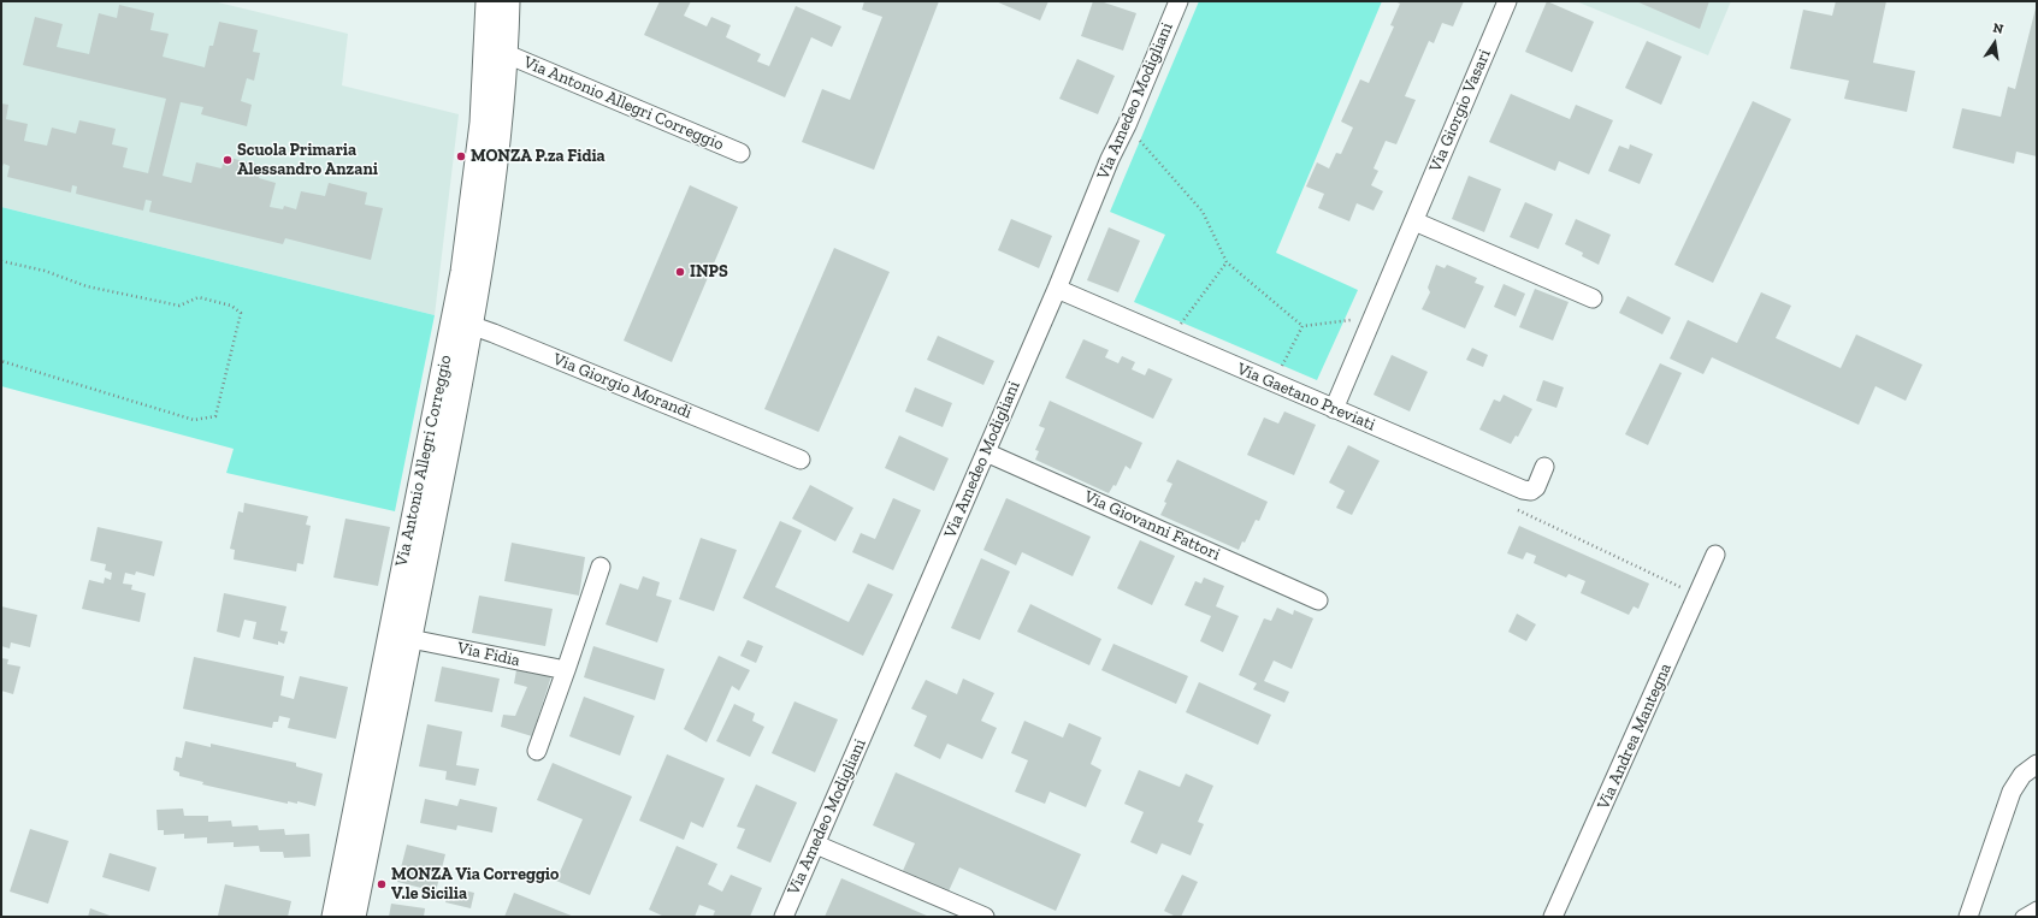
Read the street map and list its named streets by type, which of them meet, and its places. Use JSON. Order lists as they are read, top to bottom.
{
  "streets": {
    "street": [
      "Via Amedeo Modigliani",
      "Via Antonio Allegri Correggio",
      "Via Giorgio Vasari",
      "Via Giorgio Morandi",
      "Via Gaetano Previati",
      "Via Giovanni Fattori",
      "Via Fidia",
      "Via Andrea Mantegna"
    ]
  },
  "crossings": [
    ["Via Amedeo Modigliani", "Via Gaetano Previati"],
    ["Via Amedeo Modigliani", "Via Giovanni Fattori"],
    ["Via Antonio Allegri Correggio", "Via Giorgio Morandi"],
    ["Via Antonio Allegri Correggio", "Via Fidia"],
    ["Via Giorgio Vasari", "Via Gaetano Previati"]
  ],
  "places": [
    "MONZA P.za Fidia",
    "Scuola Primaria Alessandro Anzani",
    "INPS",
    "MONZA Via Correggio V.le Sicilia"
  ],
  "north": "top"
}
